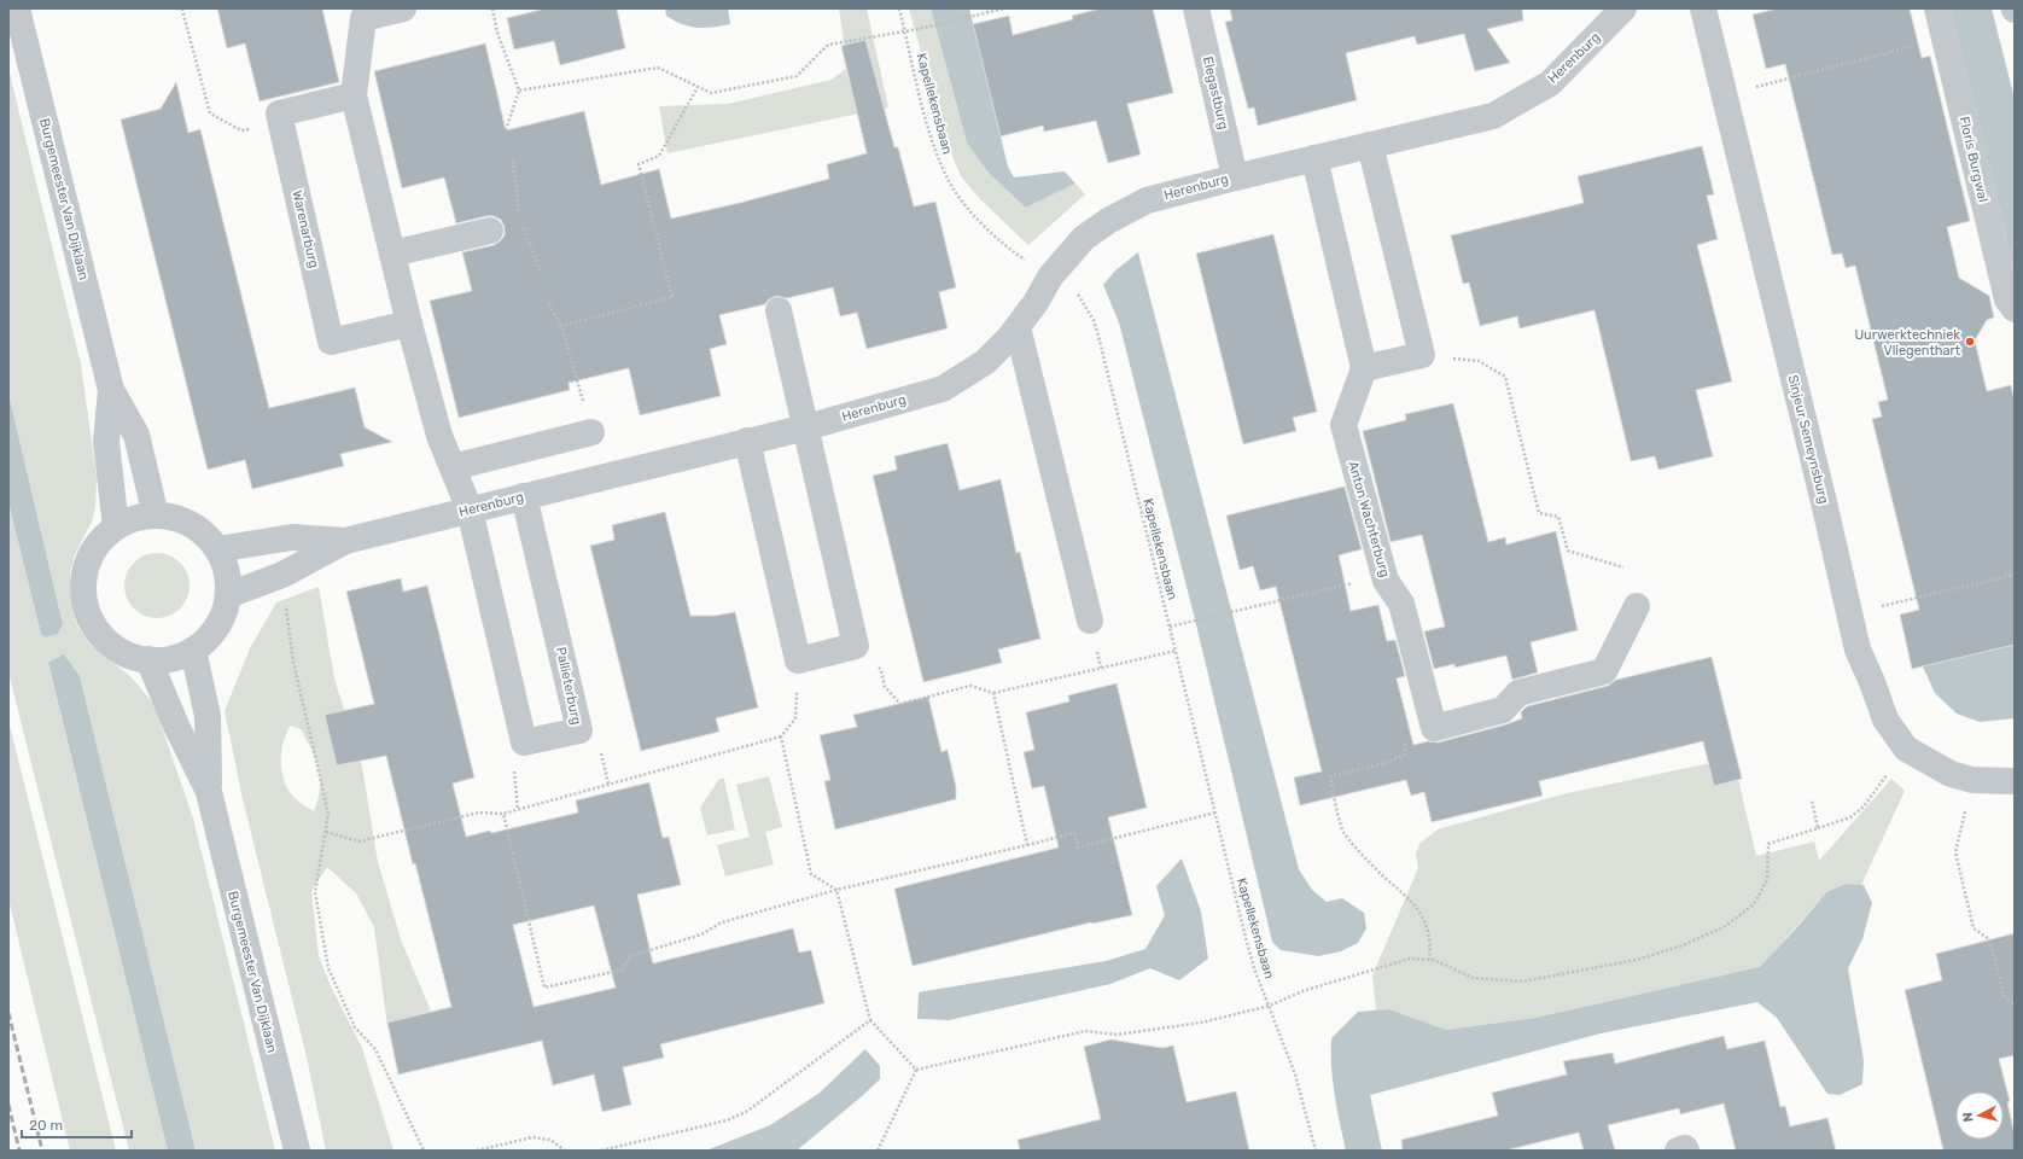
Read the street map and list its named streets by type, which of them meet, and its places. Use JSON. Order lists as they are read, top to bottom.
{
  "streets": {
    "street": [
      "Herenburg",
      "Elegastburg",
      "Floris Burgwal",
      "Burgemeester Van Dijklaan",
      "Warenarburg",
      "Sinjeur Semeynsburg",
      "Anton Wachterburg",
      "Pallieterburg"
    ],
    "path": ["Kapellekensbaan"]
  },
  "crossings": [
    ["Herenburg", "Elegastburg"],
    ["Herenburg", "Kapellekensbaan"],
    ["Herenburg", "Burgemeester Van Dijklaan"],
    ["Herenburg", "Pallieterburg"]
  ],
  "places": ["Uurwerktechniek Vliegenthart"],
  "scale_bar": "20 m",
  "north": "left"
}
